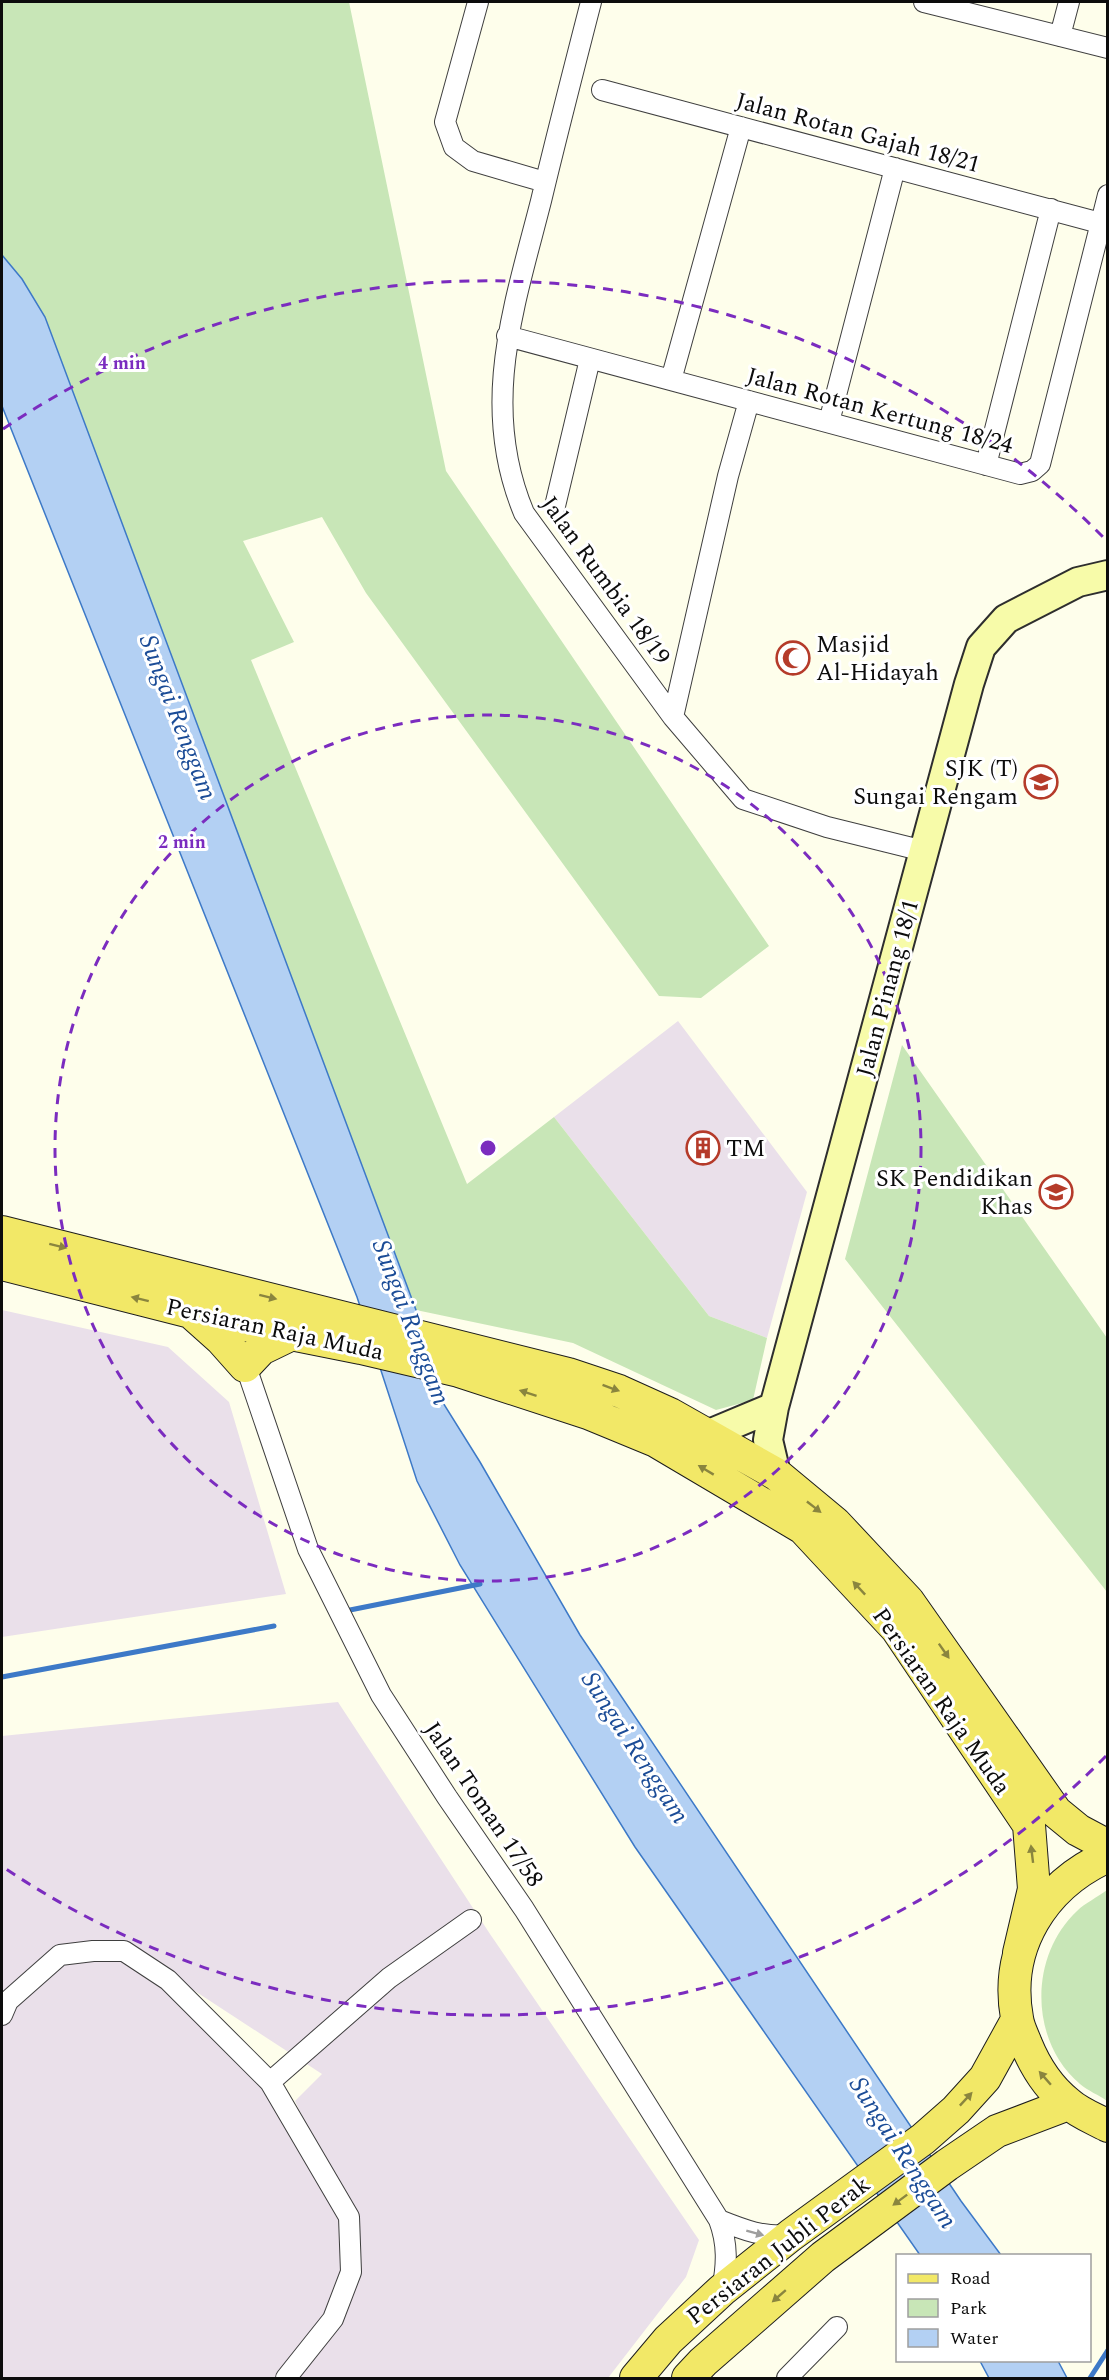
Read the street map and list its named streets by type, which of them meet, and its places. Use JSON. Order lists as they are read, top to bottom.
{
  "streets": {
    "main road": ["Persiaran Raja Muda", "Persiaran Jubli Perak"],
    "street": [
      "Jalan Rotan Gajah 18/21",
      "Jalan Rotan Kertung 18/24",
      "Jalan Rumbia 18/19",
      "Jalan Pinang 18/1",
      "Jalan Toman 17/58"
    ]
  },
  "crossings": [
    ["Jalan Rotan Gajah 18/21", "Jalan Rotan Kertung 18/24"],
    ["Jalan Rotan Kertung 18/24", "Jalan Rumbia 18/19"],
    ["Jalan Rumbia 18/19", "Jalan Pinang 18/1"],
    ["Jalan Pinang 18/1", "Persiaran Raja Muda"],
    ["Persiaran Raja Muda", "Jalan Toman 17/58"],
    ["Jalan Toman 17/58", "Persiaran Jubli Perak"]
  ],
  "water": ["Sungai Renggam"],
  "places": {
    "mosque": ["Masjid Al-Hidayah"],
    "school or university": ["SJK (T) Sungai Rengam", "SK Pendidikan Khas"],
    "building": ["TM"]
  },
  "legend": ["Road", "Park", "Water"],
  "rings": ["4 min", "2 min"]
}
